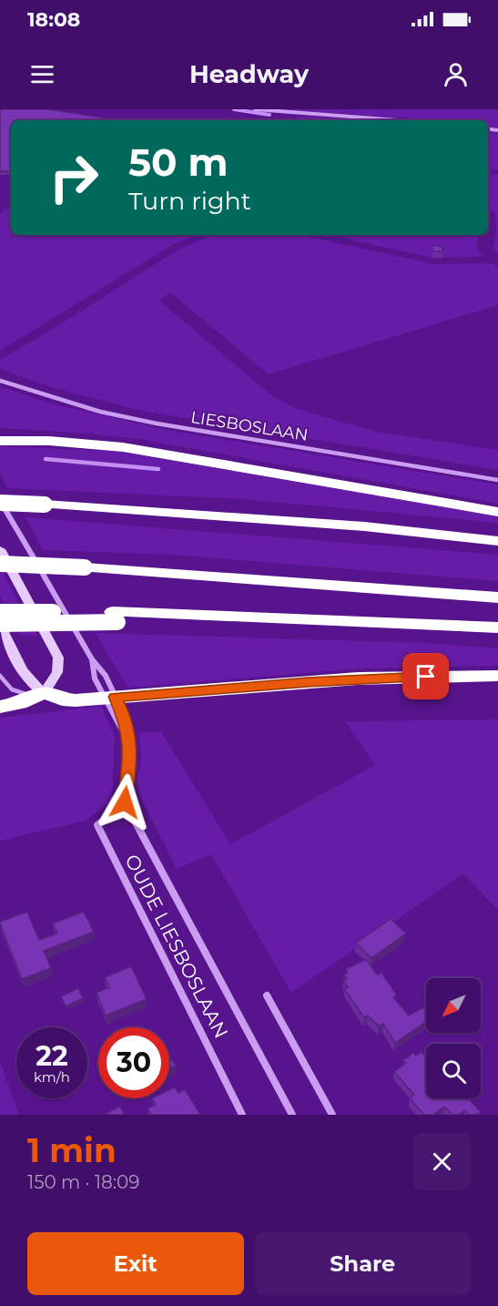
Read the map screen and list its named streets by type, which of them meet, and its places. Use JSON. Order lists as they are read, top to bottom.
{
  "streets": {
    "street": ["LIESBOSLAAN", "OUDE LIESBOSLAAN"]
  },
  "north": "bottom left",
  "page": {
    "status": "18:08",
    "header": "Headway",
    "turn": ["50 m", "Turn right"],
    "speed": "22 km/h",
    "limit": "30",
    "heading": ["1 min", "150 m · 18:09"],
    "buttons": ["Exit", "Share"]
  }
}
